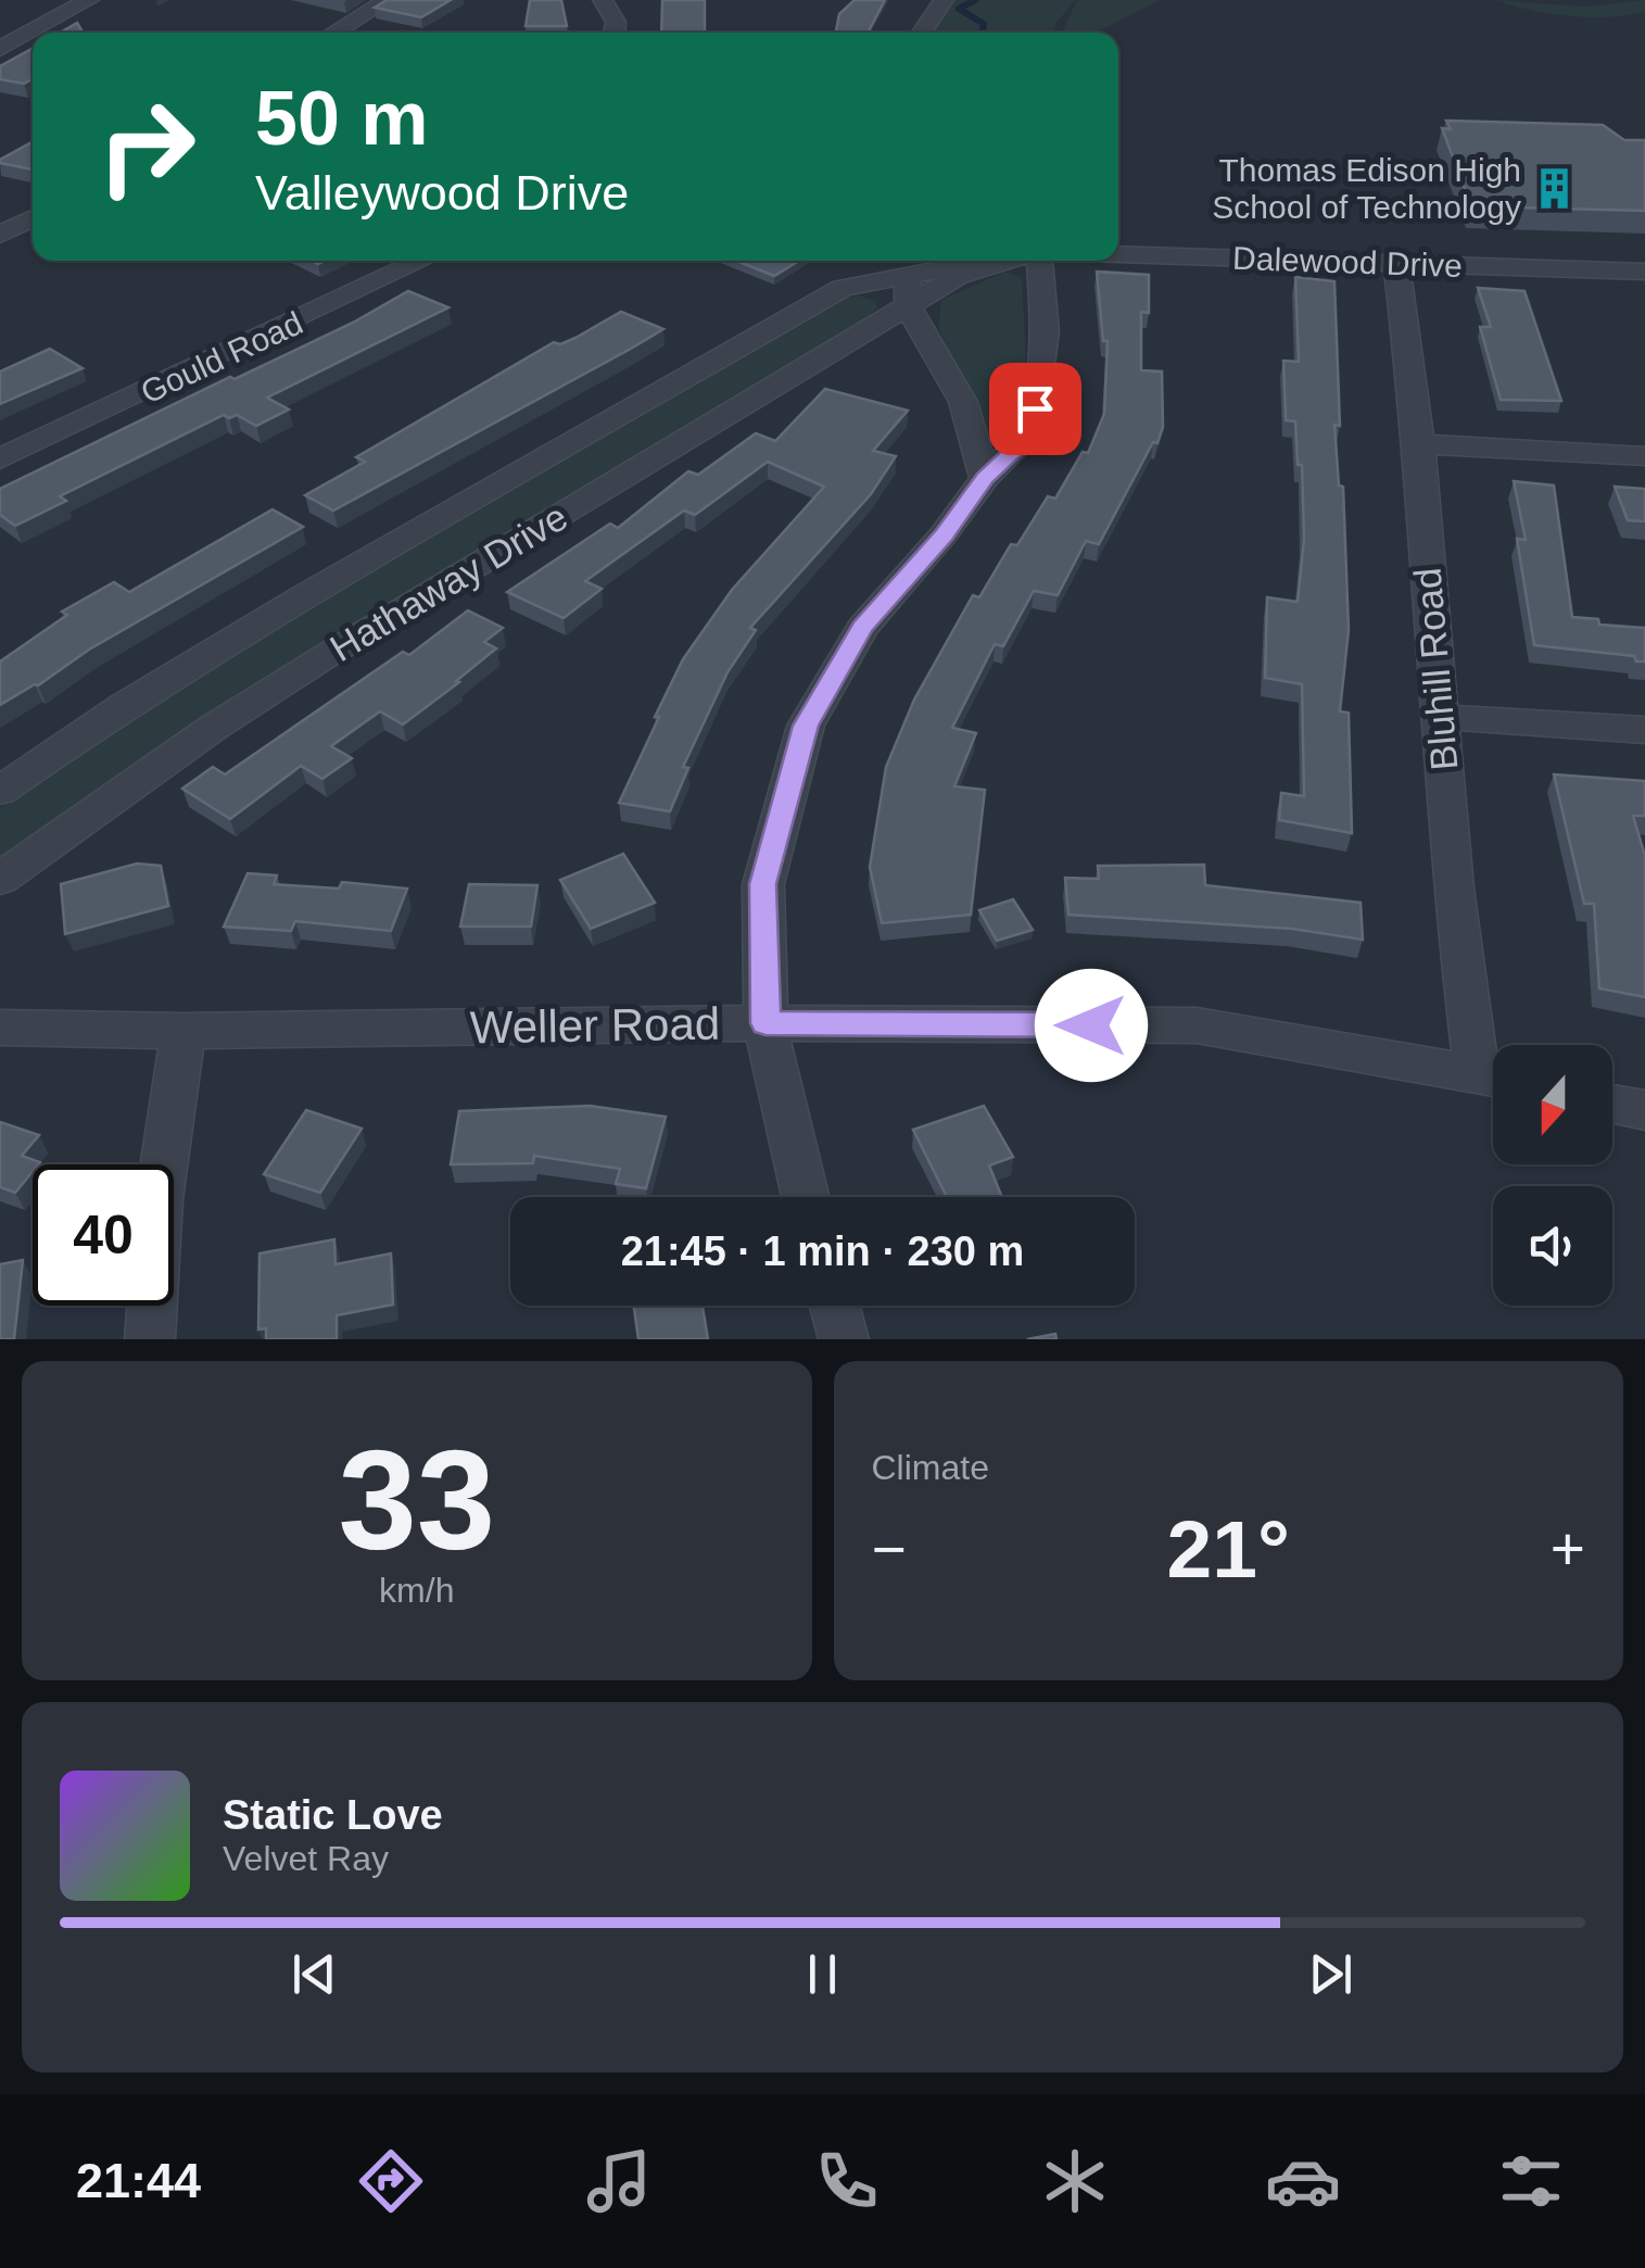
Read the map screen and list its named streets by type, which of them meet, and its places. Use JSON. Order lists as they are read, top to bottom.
{
  "streets": {
    "street": [
      "Dalewood Drive",
      "Gould Road",
      "Hathaway Drive",
      "Bluhill Road",
      "Weller Road"
    ]
  },
  "crossings": [
    ["Dalewood Drive", "Bluhill Road"]
  ],
  "places": {
    "building": ["Thomas Edison High School of Technology"]
  },
  "north": "bottom",
  "page": {
    "turn": ["50 m", "Valleywood Drive"],
    "limit": "40",
    "trip": "21:45 · 1 min · 230 m",
    "tile": [
      ["33", "km/h"],
      "Climate"
    ],
    "heat": ["−", "21°", "+"],
    "song": ["Static Love", "Velvet Ray"],
    "tabs": "21:44"
  }
}
